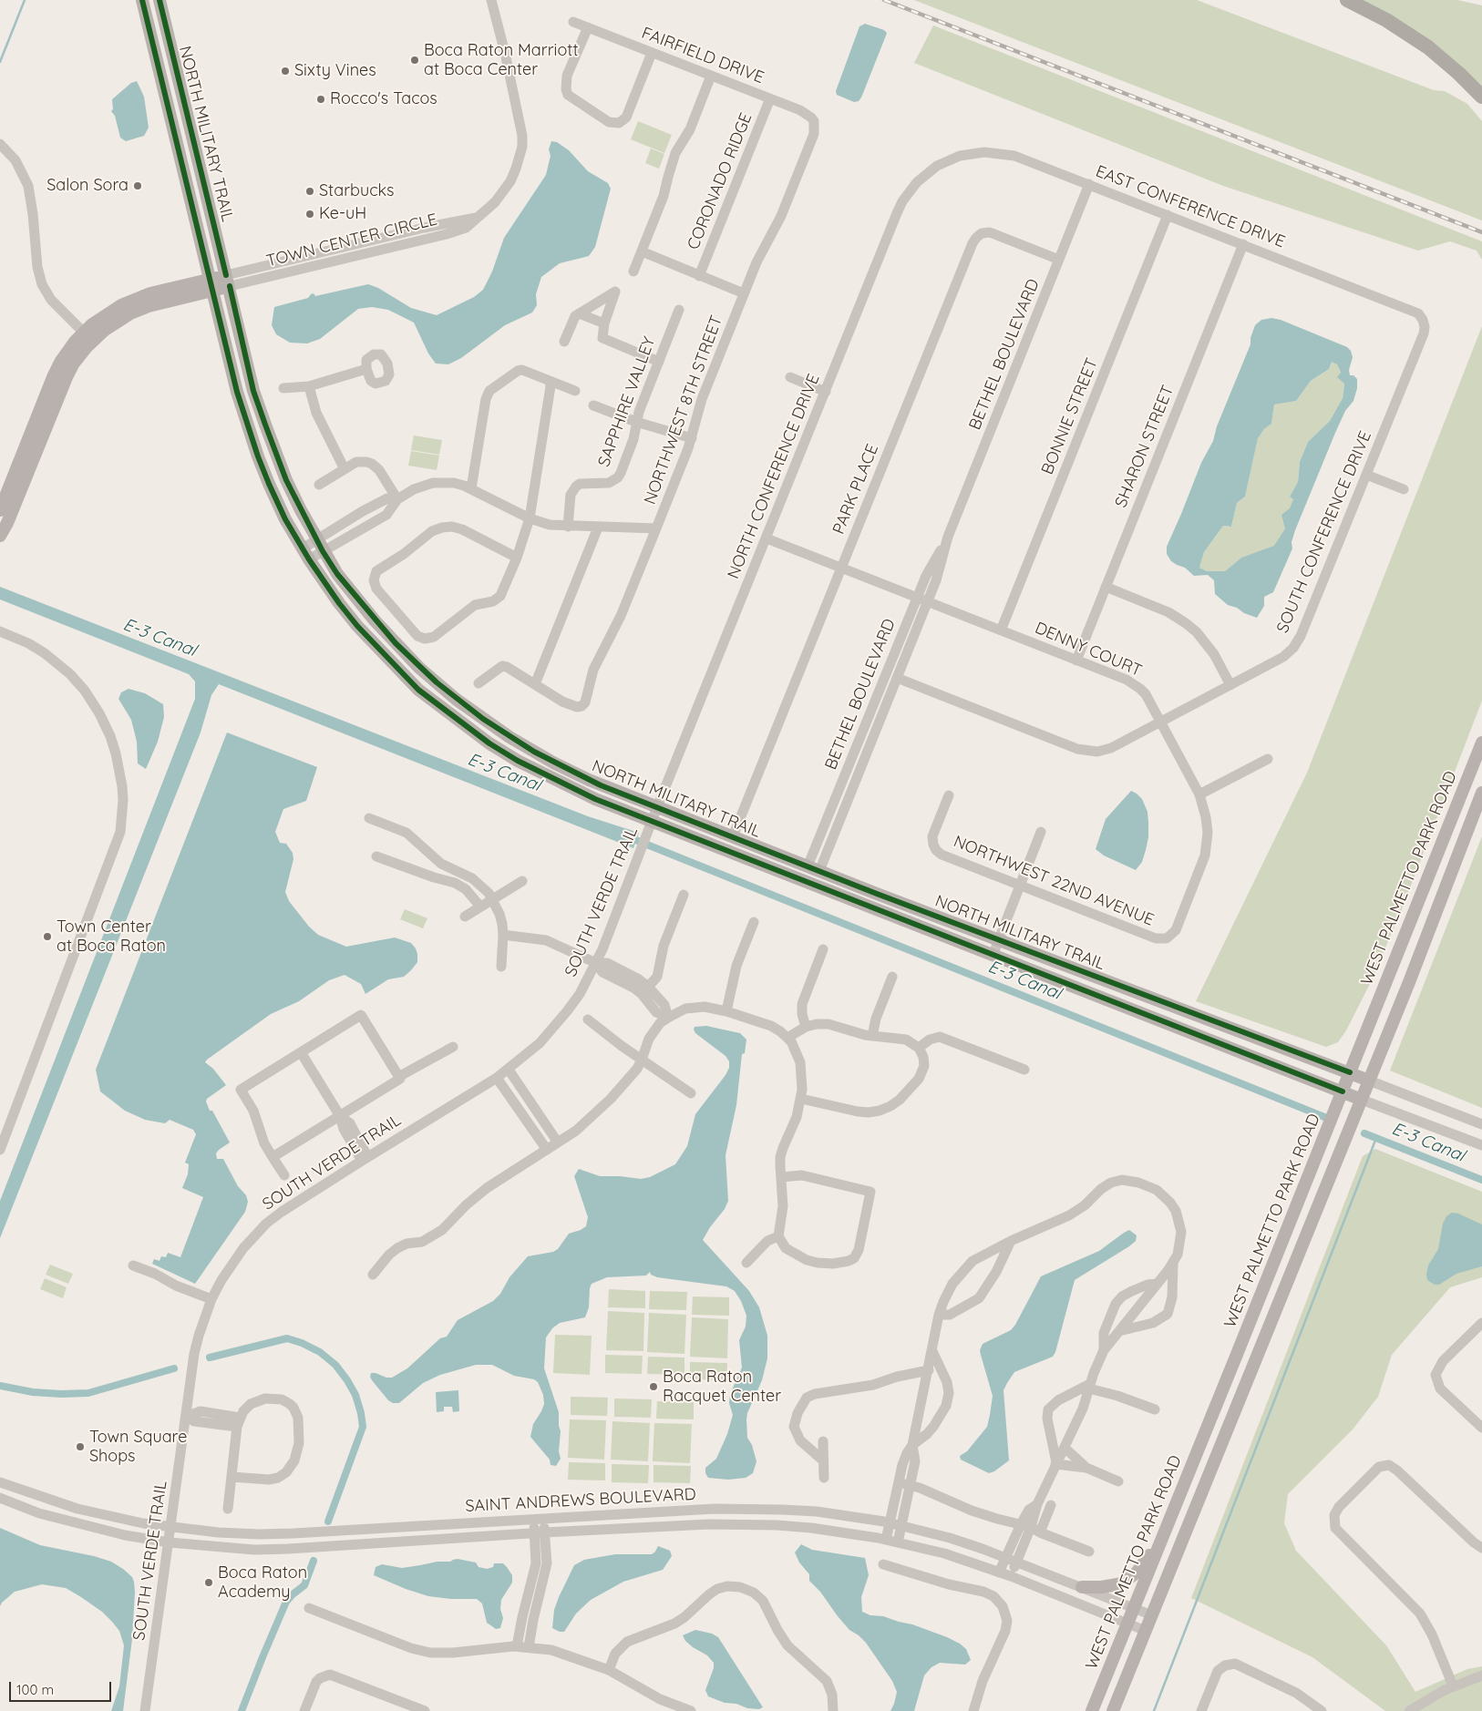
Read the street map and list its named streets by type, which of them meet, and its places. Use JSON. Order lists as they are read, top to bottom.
{
  "streets": {
    "main road": ["NORTH MILITARY TRAIL", "WEST PALMETTO PARK ROAD"],
    "street": [
      "FAIRFIELD DRIVE",
      "CORONADO RIDGE",
      "EAST CONFERENCE DRIVE",
      "TOWN CENTER CIRCLE",
      "BETHEL BOULEVARD",
      "SAPPHIRE VALLEY",
      "NORTHWEST 8TH STREET",
      "BONNIE STREET",
      "SHARON STREET",
      "NORTH CONFERENCE DRIVE",
      "PARK PLACE",
      "SOUTH CONFERENCE DRIVE",
      "DENNY COURT",
      "NORTHWEST 22ND AVENUE",
      "SOUTH VERDE TRAIL",
      "SAINT ANDREWS BOULEVARD"
    ]
  },
  "crossings": [
    ["FAIRFIELD DRIVE", "CORONADO RIDGE"],
    ["FAIRFIELD DRIVE", "NORTHWEST 8TH STREET"],
    ["NORTH MILITARY TRAIL", "TOWN CENTER CIRCLE"],
    ["NORTH MILITARY TRAIL", "BETHEL BOULEVARD"],
    ["NORTH MILITARY TRAIL", "NORTH CONFERENCE DRIVE"],
    ["NORTH MILITARY TRAIL", "PARK PLACE"],
    ["NORTH MILITARY TRAIL", "WEST PALMETTO PARK ROAD"],
    ["NORTH MILITARY TRAIL", "SOUTH VERDE TRAIL"],
    ["EAST CONFERENCE DRIVE", "BETHEL BOULEVARD"],
    ["EAST CONFERENCE DRIVE", "BONNIE STREET"],
    ["EAST CONFERENCE DRIVE", "SHARON STREET"],
    ["EAST CONFERENCE DRIVE", "NORTH CONFERENCE DRIVE"],
    ["EAST CONFERENCE DRIVE", "SOUTH CONFERENCE DRIVE"],
    ["BETHEL BOULEVARD", "PARK PLACE"],
    ["BETHEL BOULEVARD", "SOUTH CONFERENCE DRIVE"],
    ["BETHEL BOULEVARD", "DENNY COURT"],
    ["BONNIE STREET", "DENNY COURT"],
    ["SHARON STREET", "DENNY COURT"],
    ["NORTH CONFERENCE DRIVE", "DENNY COURT"],
    ["NORTH CONFERENCE DRIVE", "SOUTH VERDE TRAIL"],
    ["PARK PLACE", "DENNY COURT"],
    ["SOUTH CONFERENCE DRIVE", "DENNY COURT"],
    ["DENNY COURT", "NORTHWEST 22ND AVENUE"],
    ["WEST PALMETTO PARK ROAD", "SAINT ANDREWS BOULEVARD"],
    ["SOUTH VERDE TRAIL", "SAINT ANDREWS BOULEVARD"]
  ],
  "water": ["E-3 Canal"],
  "places": [
    "Boca Raton Marriott at Boca Center",
    "Sixty Vines",
    "Rocco's Tacos",
    "Salon Sora",
    "Starbucks",
    "Ke-uH",
    "Town Center at Boca Raton",
    "Boca Raton Racquet Center",
    "Town Square Shops",
    "Boca Raton Academy"
  ],
  "scale_bar": "100 m"
}
